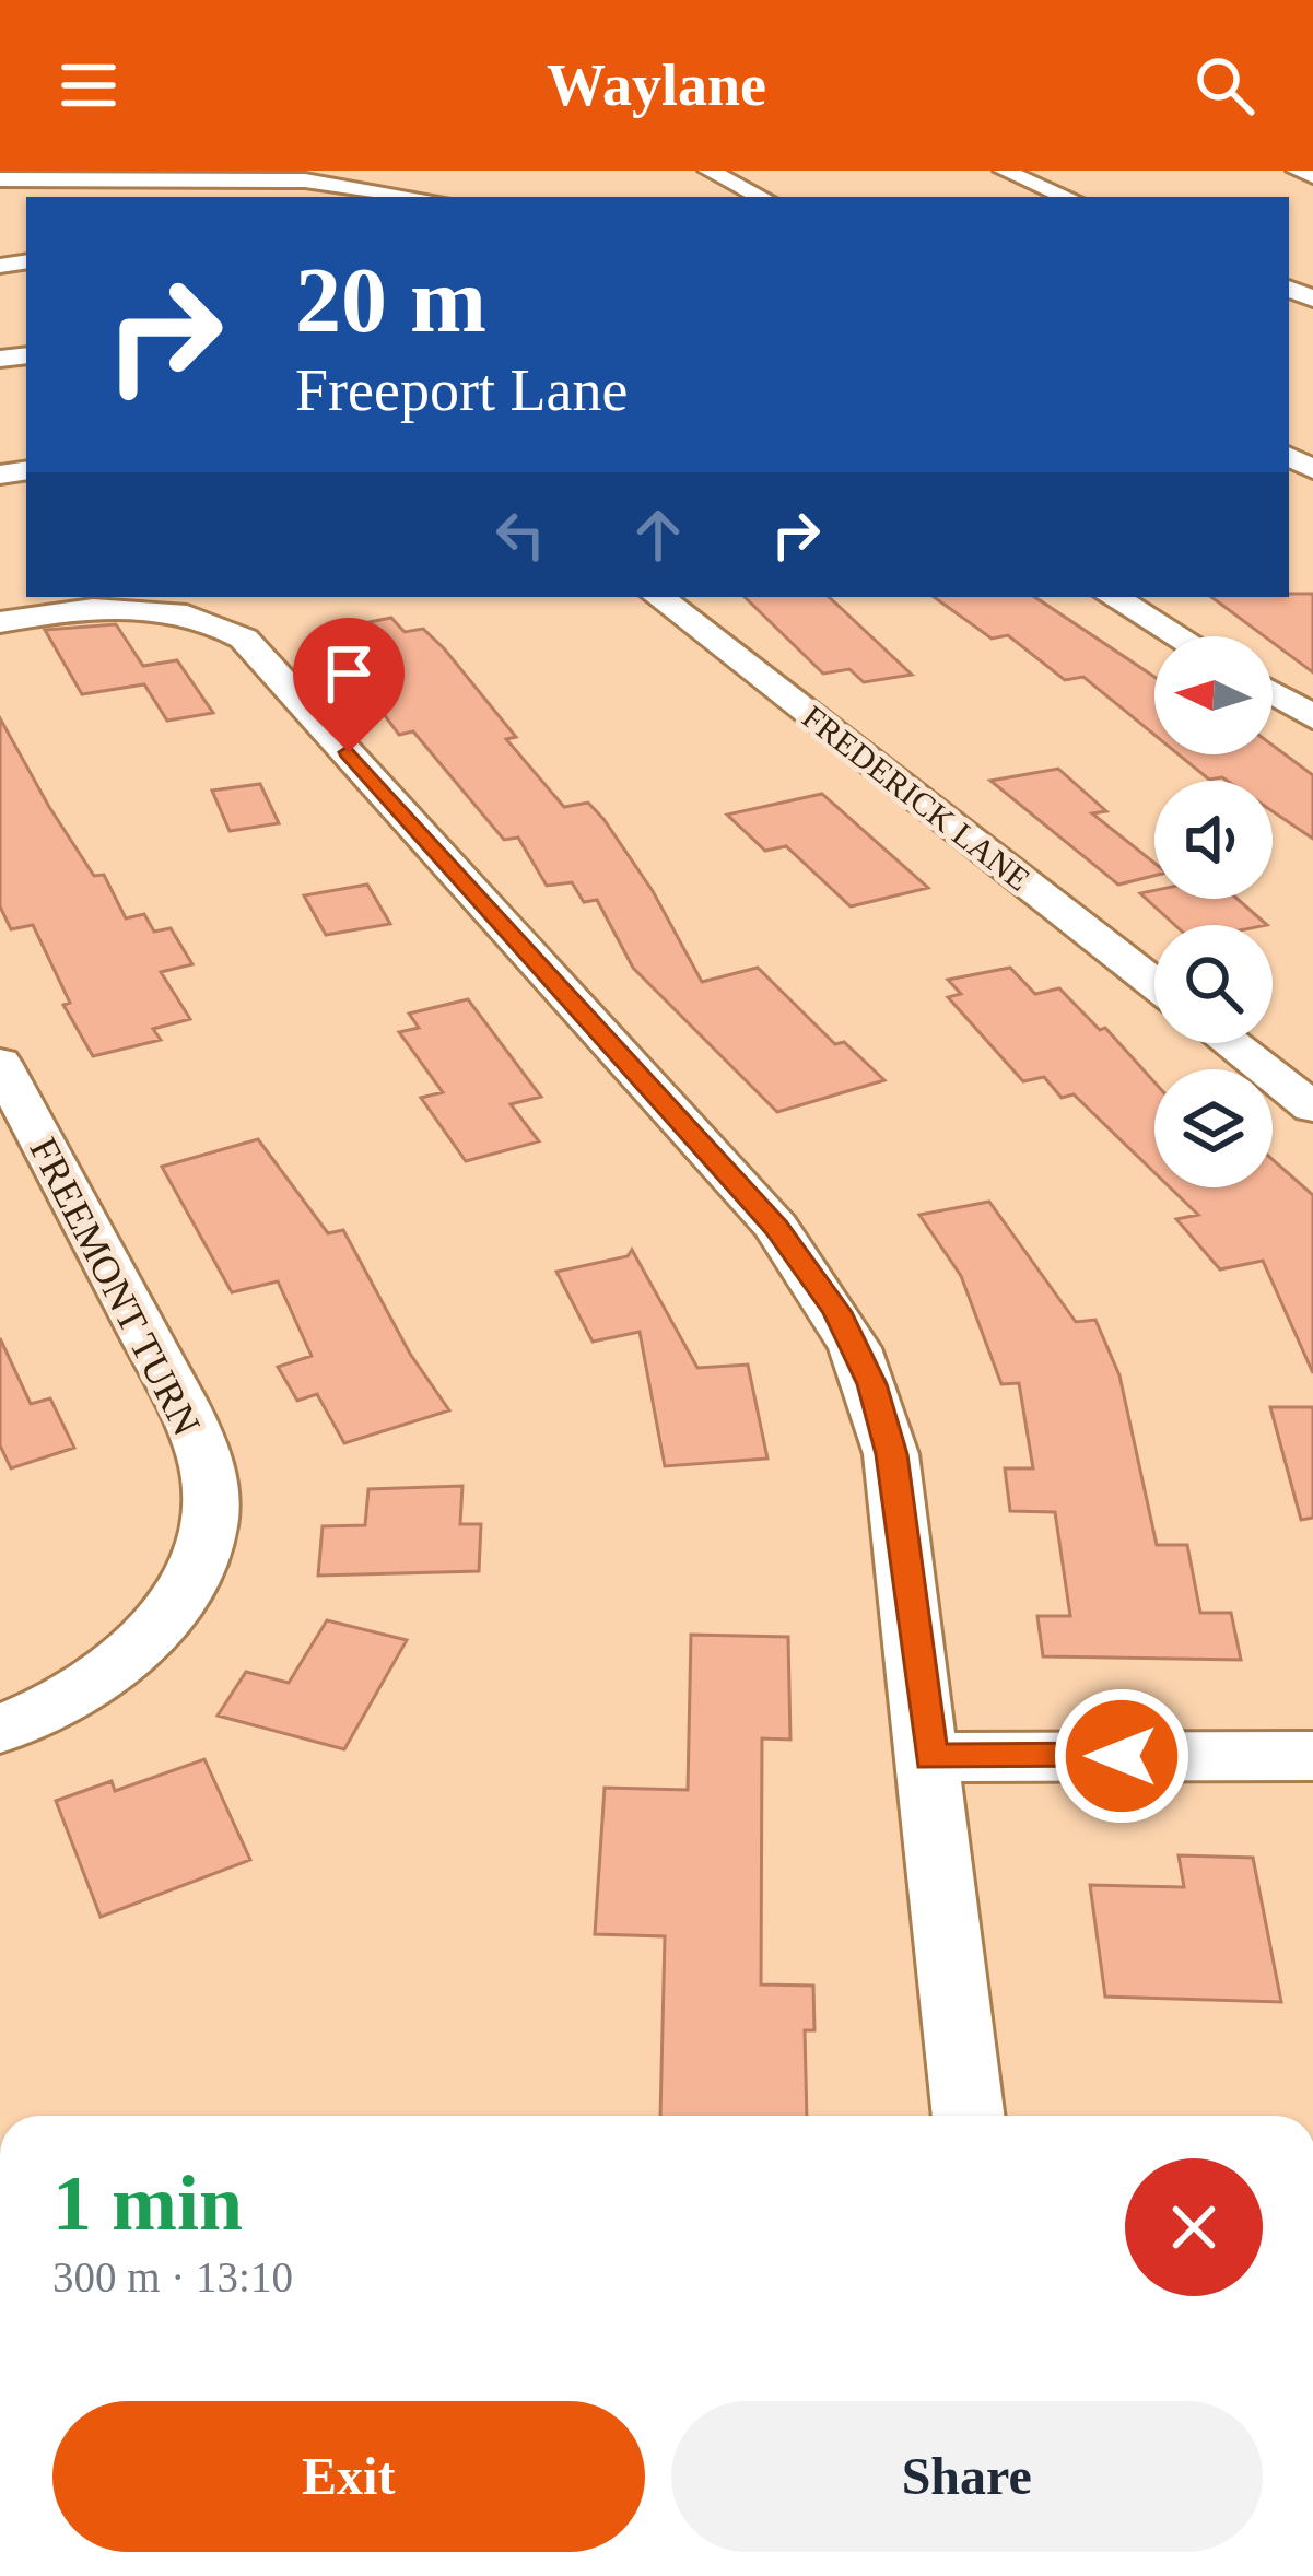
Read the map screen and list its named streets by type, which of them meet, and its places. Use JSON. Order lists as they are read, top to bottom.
{
  "streets": {
    "street": ["FREDERICK LANE", "FREEMONT TURN"]
  },
  "north": "left",
  "page": {
    "header": "Waylane",
    "turn": ["20 m", "Freeport Lane"],
    "heading": ["1 min", "300 m · 13:10"],
    "buttons": ["Exit", "Share"]
  }
}
